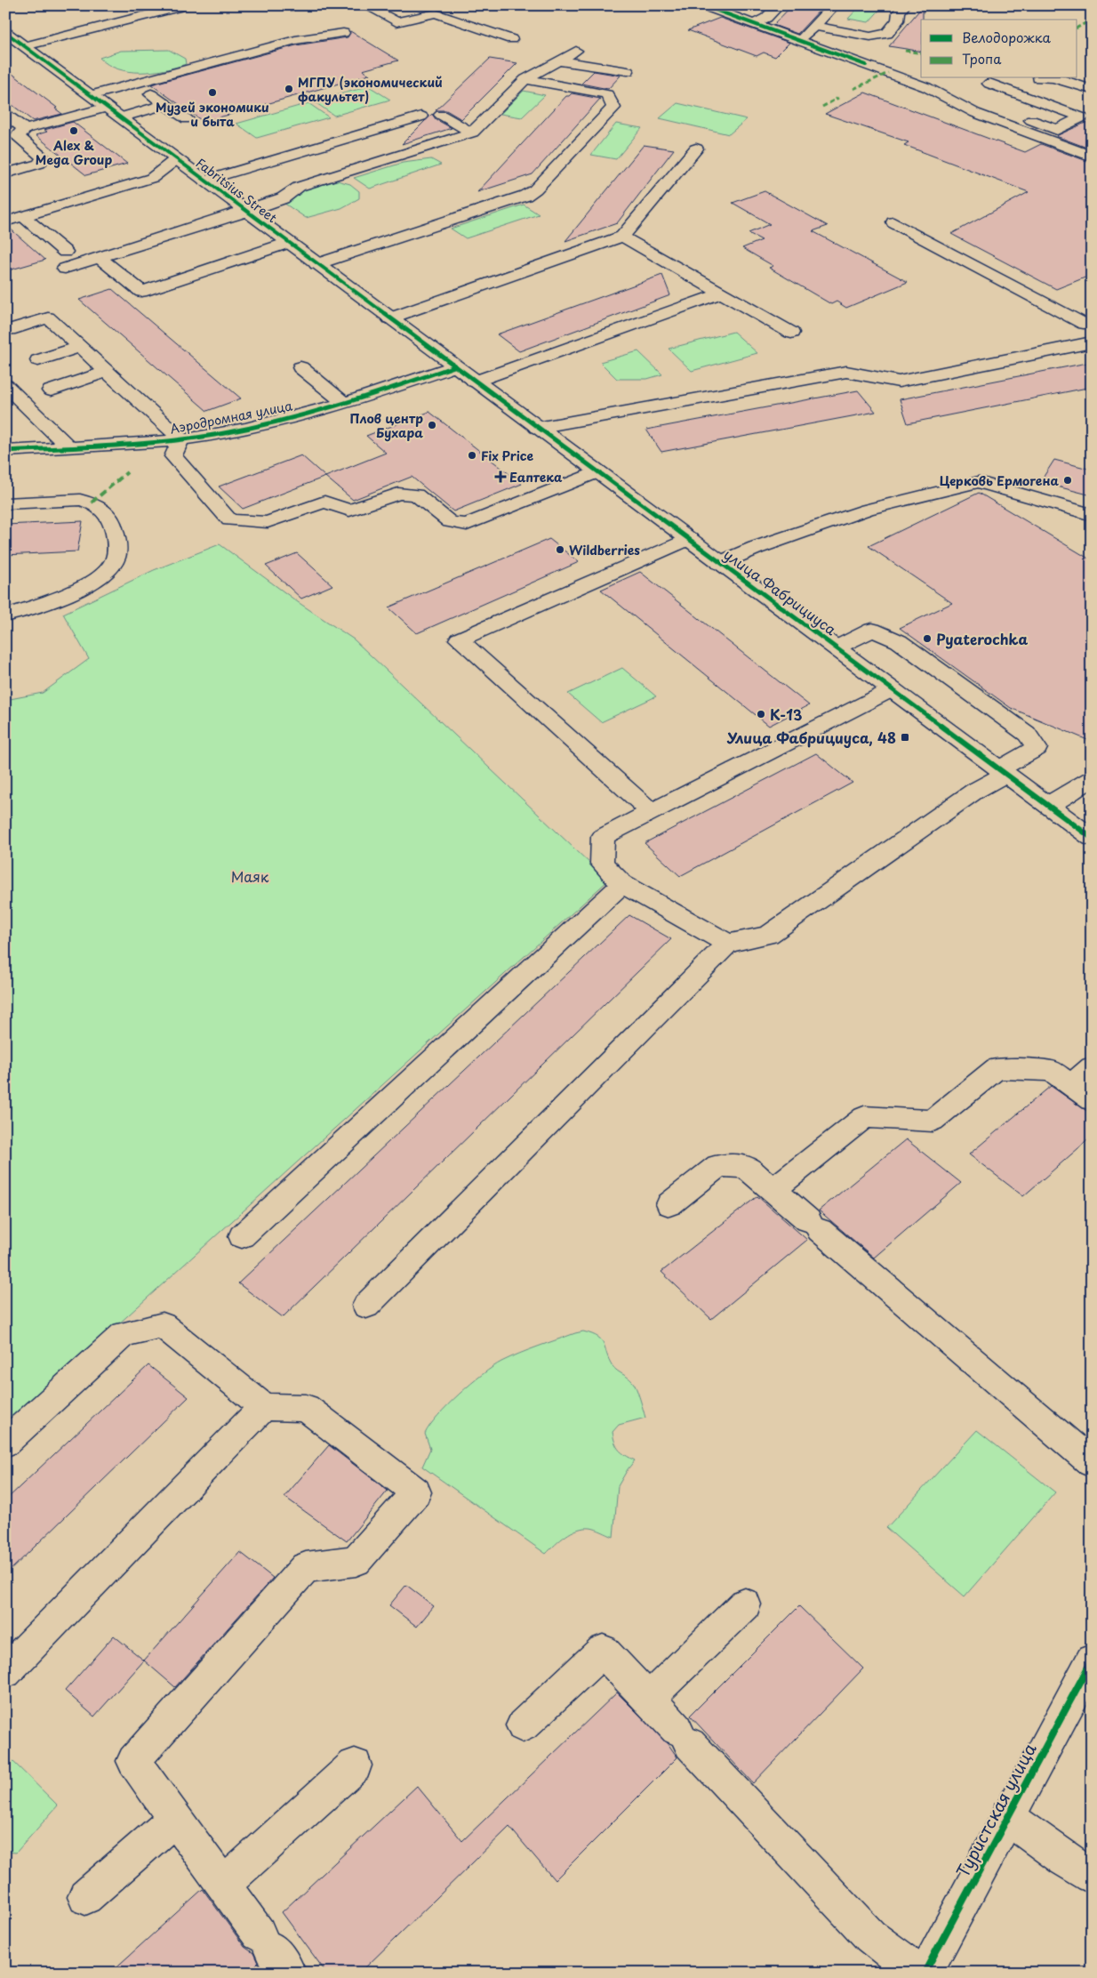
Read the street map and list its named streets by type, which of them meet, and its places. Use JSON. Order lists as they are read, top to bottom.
{
  "streets": {
    "main road": [
      "Fabritsius Street",
      "Аэродромная улица",
      "улица Фабрициуса",
      "Туристская улица"
    ]
  },
  "crossings": [
    ["Fabritsius Street", "Аэродромная улица"],
    ["Fabritsius Street", "улица Фабрициуса"],
    ["Аэродромная улица", "улица Фабрициуса"]
  ],
  "parks": ["Маяк"],
  "places": {
    "other": [
      "МГПУ (экономический факультет)",
      "Музей экономики и быта",
      "Alex & Mega Group",
      "Плов центр Бухара",
      "Fix Price",
      "Церковь Ермогена",
      "Wildberries",
      "Pyaterochka",
      "K-13"
    ],
    "health": ["Еаптека"],
    "transit": ["Улица Фабрициуса, 48"]
  },
  "legend": ["Велодорожка", "Тропа"]
}
